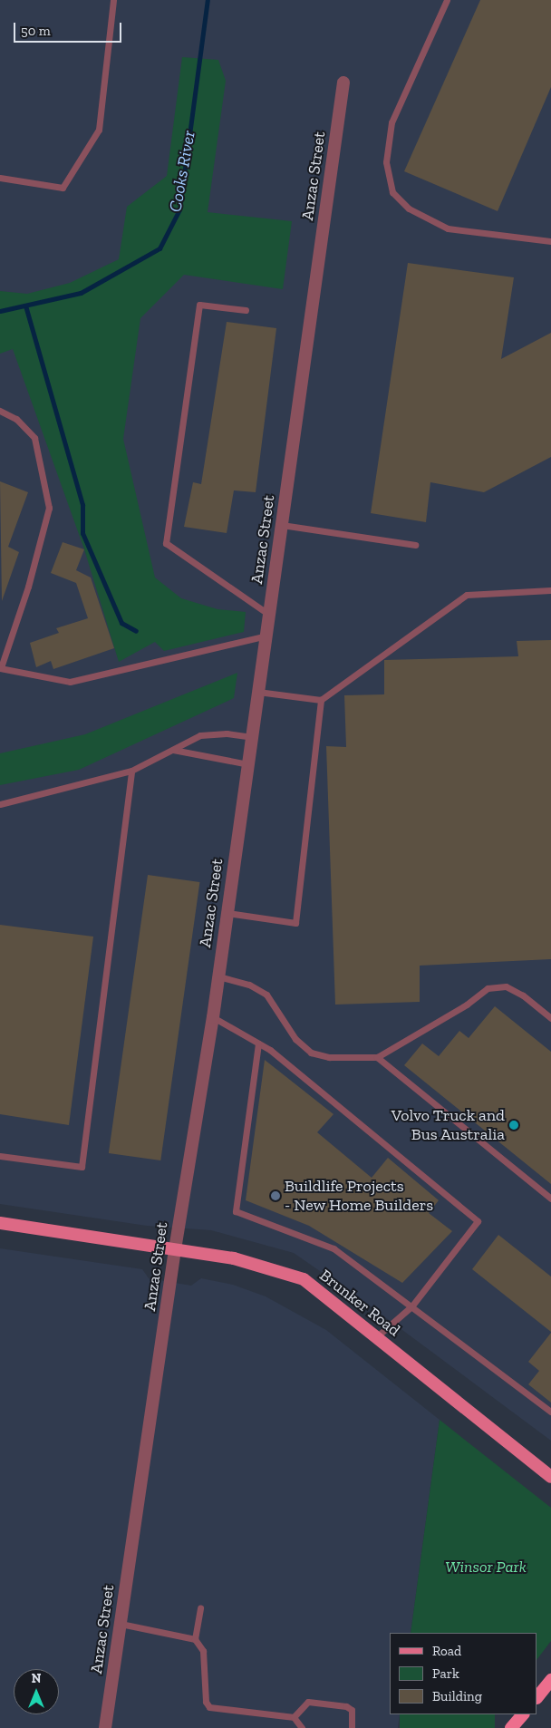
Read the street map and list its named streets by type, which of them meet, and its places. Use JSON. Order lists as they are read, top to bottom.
{
  "streets": {
    "main road": ["Brunker Road"],
    "street": ["Anzac Street"]
  },
  "crossings": [
    ["Anzac Street", "Brunker Road"]
  ],
  "water": ["Cooks River"],
  "parks": ["Winsor Park"],
  "places": ["Volvo Truck and Bus Australia", "Buildlife Projects - New Home Builders"],
  "legend": ["Road", "Park", "Building"],
  "scale_bar": "50 m",
  "north": "top"
}
